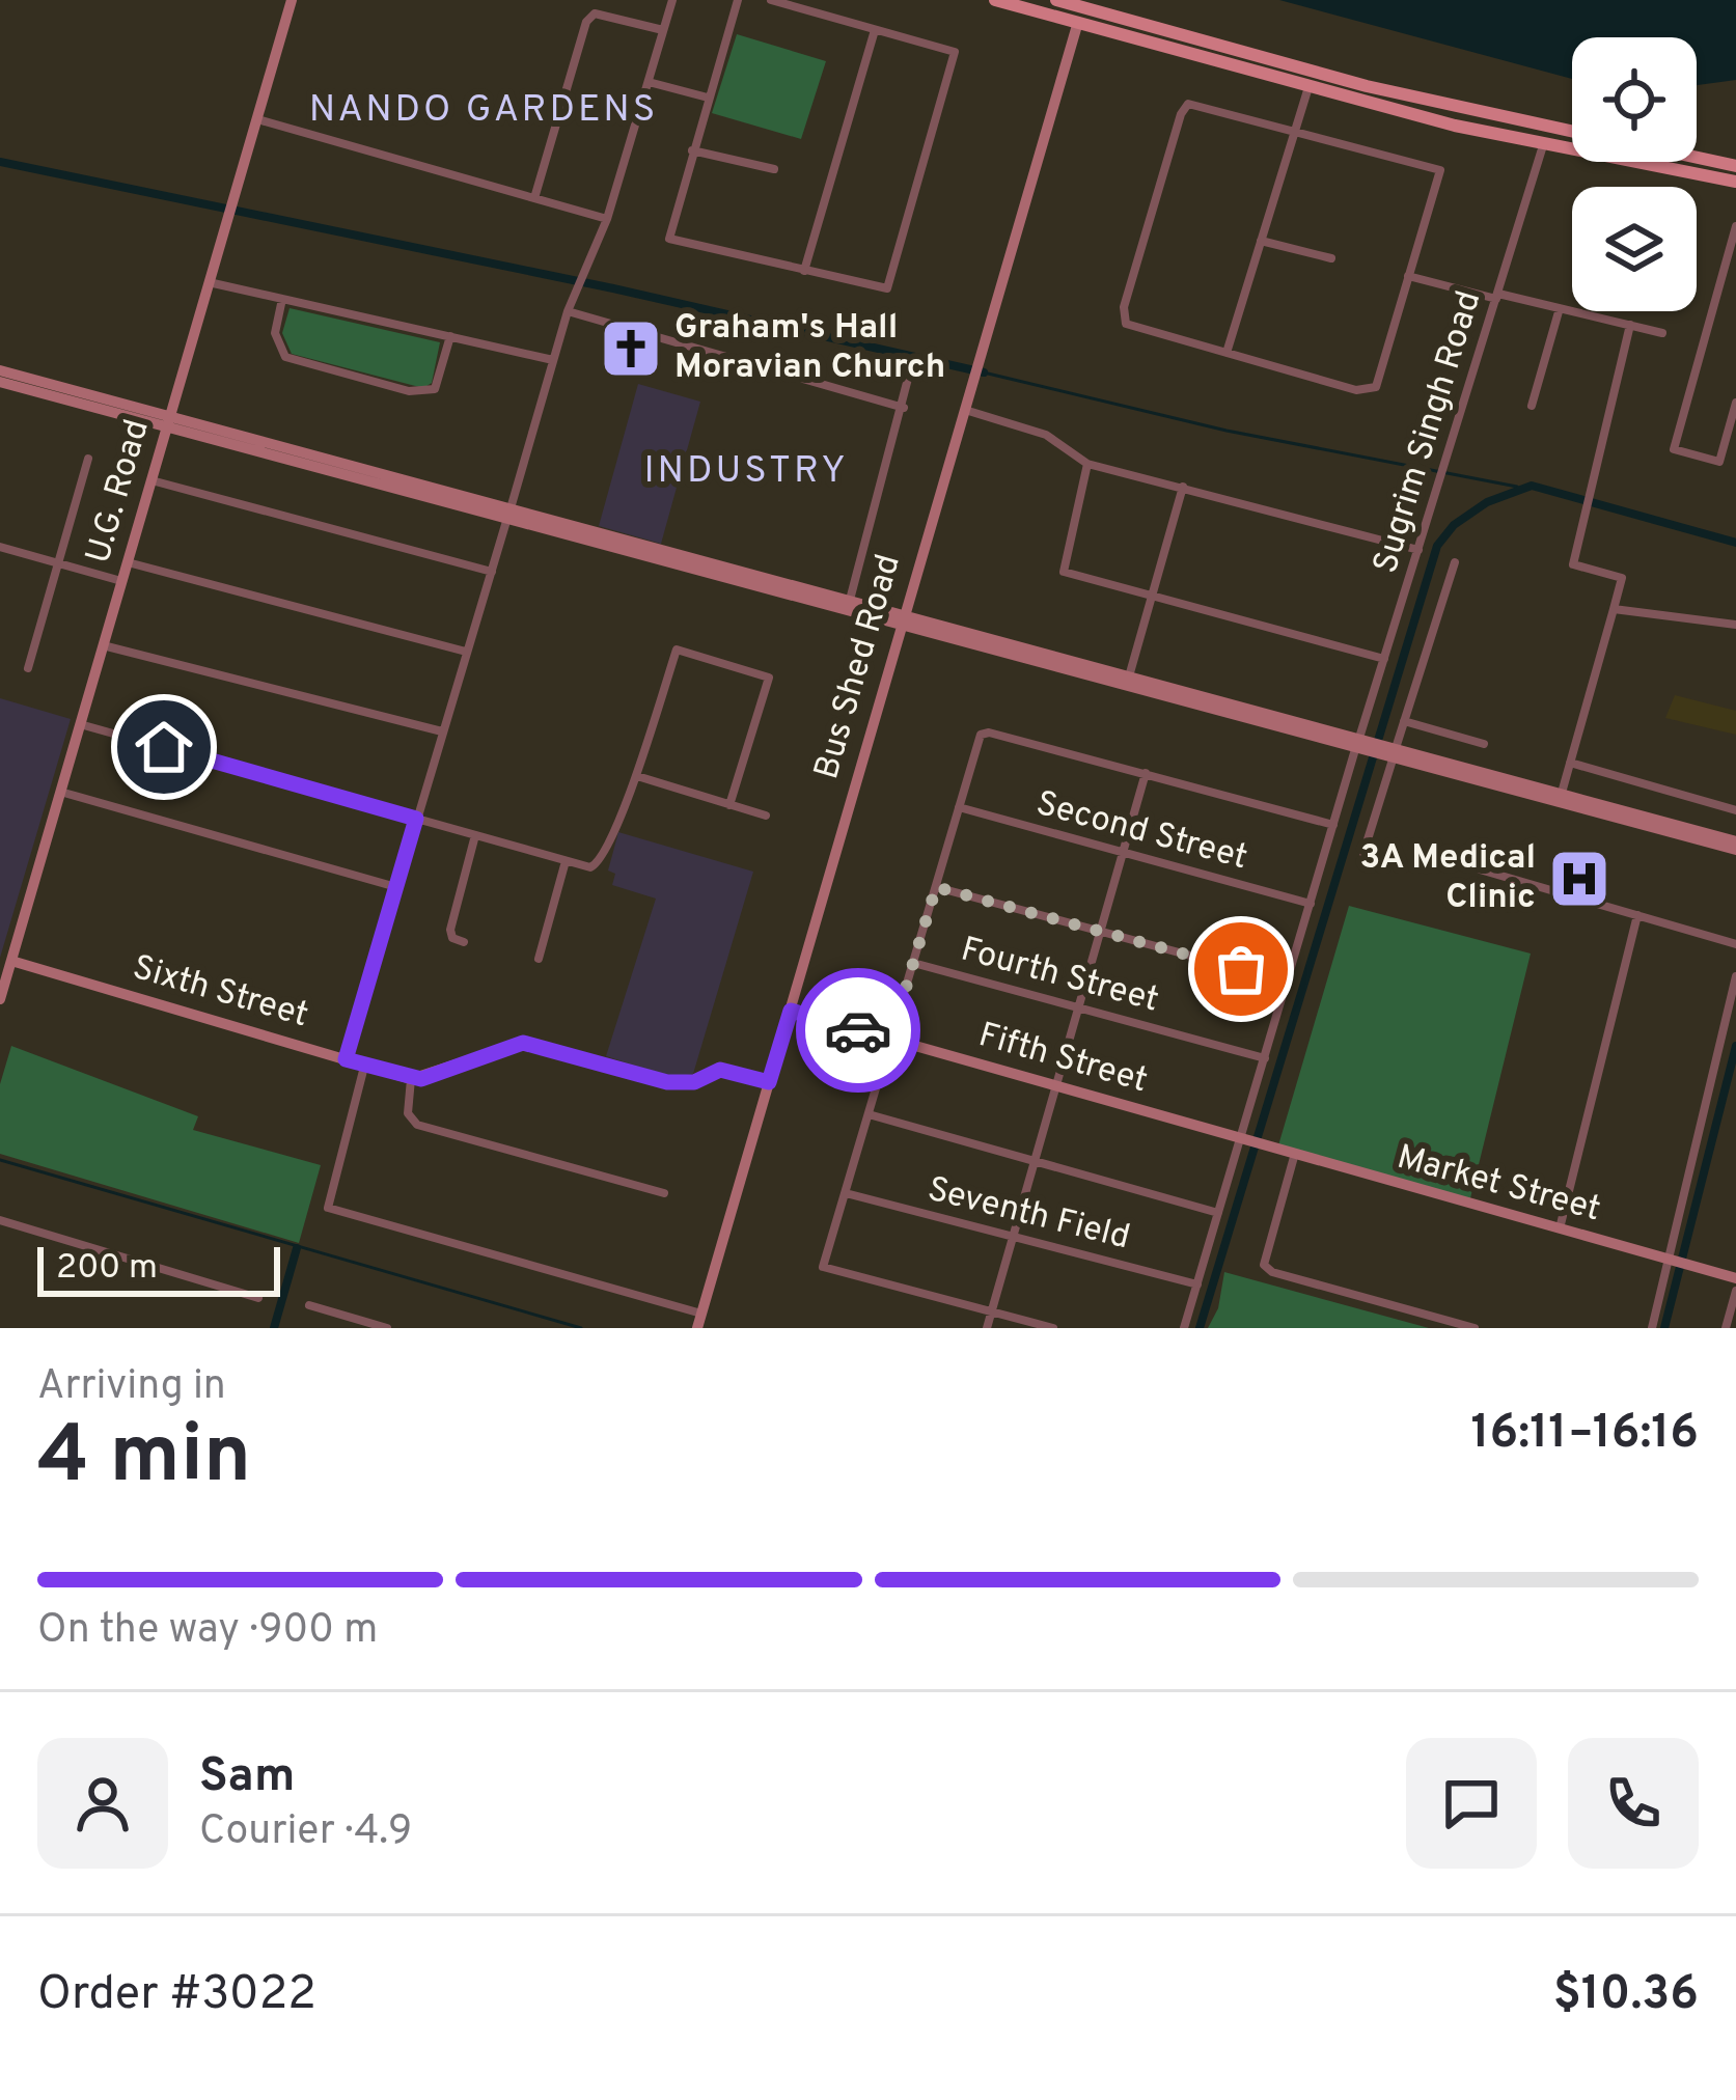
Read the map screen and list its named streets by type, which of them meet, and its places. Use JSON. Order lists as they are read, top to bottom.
{
  "streets": {
    "street": [
      "Sugrim Singh Road",
      "U.G. Road",
      "Bus Shed Road",
      "Second Street",
      "Fourth Street",
      "Sixth Street",
      "Fifth Street",
      "Market Street",
      "Seventh Field"
    ]
  },
  "crossings": [
    ["Sugrim Singh Road", "Second Street"],
    ["Sugrim Singh Road", "Fourth Street"],
    ["Sugrim Singh Road", "Fifth Street"],
    ["Sugrim Singh Road", "Market Street"],
    ["Sugrim Singh Road", "Seventh Field"],
    ["U.G. Road", "Sixth Street"],
    ["Bus Shed Road", "Fifth Street"],
    ["Fifth Street", "Market Street"]
  ],
  "districts": ["NANDO GARDENS", "INDUSTRY"],
  "places": {
    "church": ["Graham's Hall Moravian Church"],
    "hospital": ["3A Medical Clinic"]
  },
  "scale_bar": "200 m",
  "page": {
    "scale": "200 m",
    "heading": ["4 min", "Arriving in", "16:11–16:16"],
    "panel": [
      "Sam",
      "Courier · 4.9",
      "Order #3022",
      "$10.36"
    ],
    "bar": "On the way · 900 m"
  }
}
